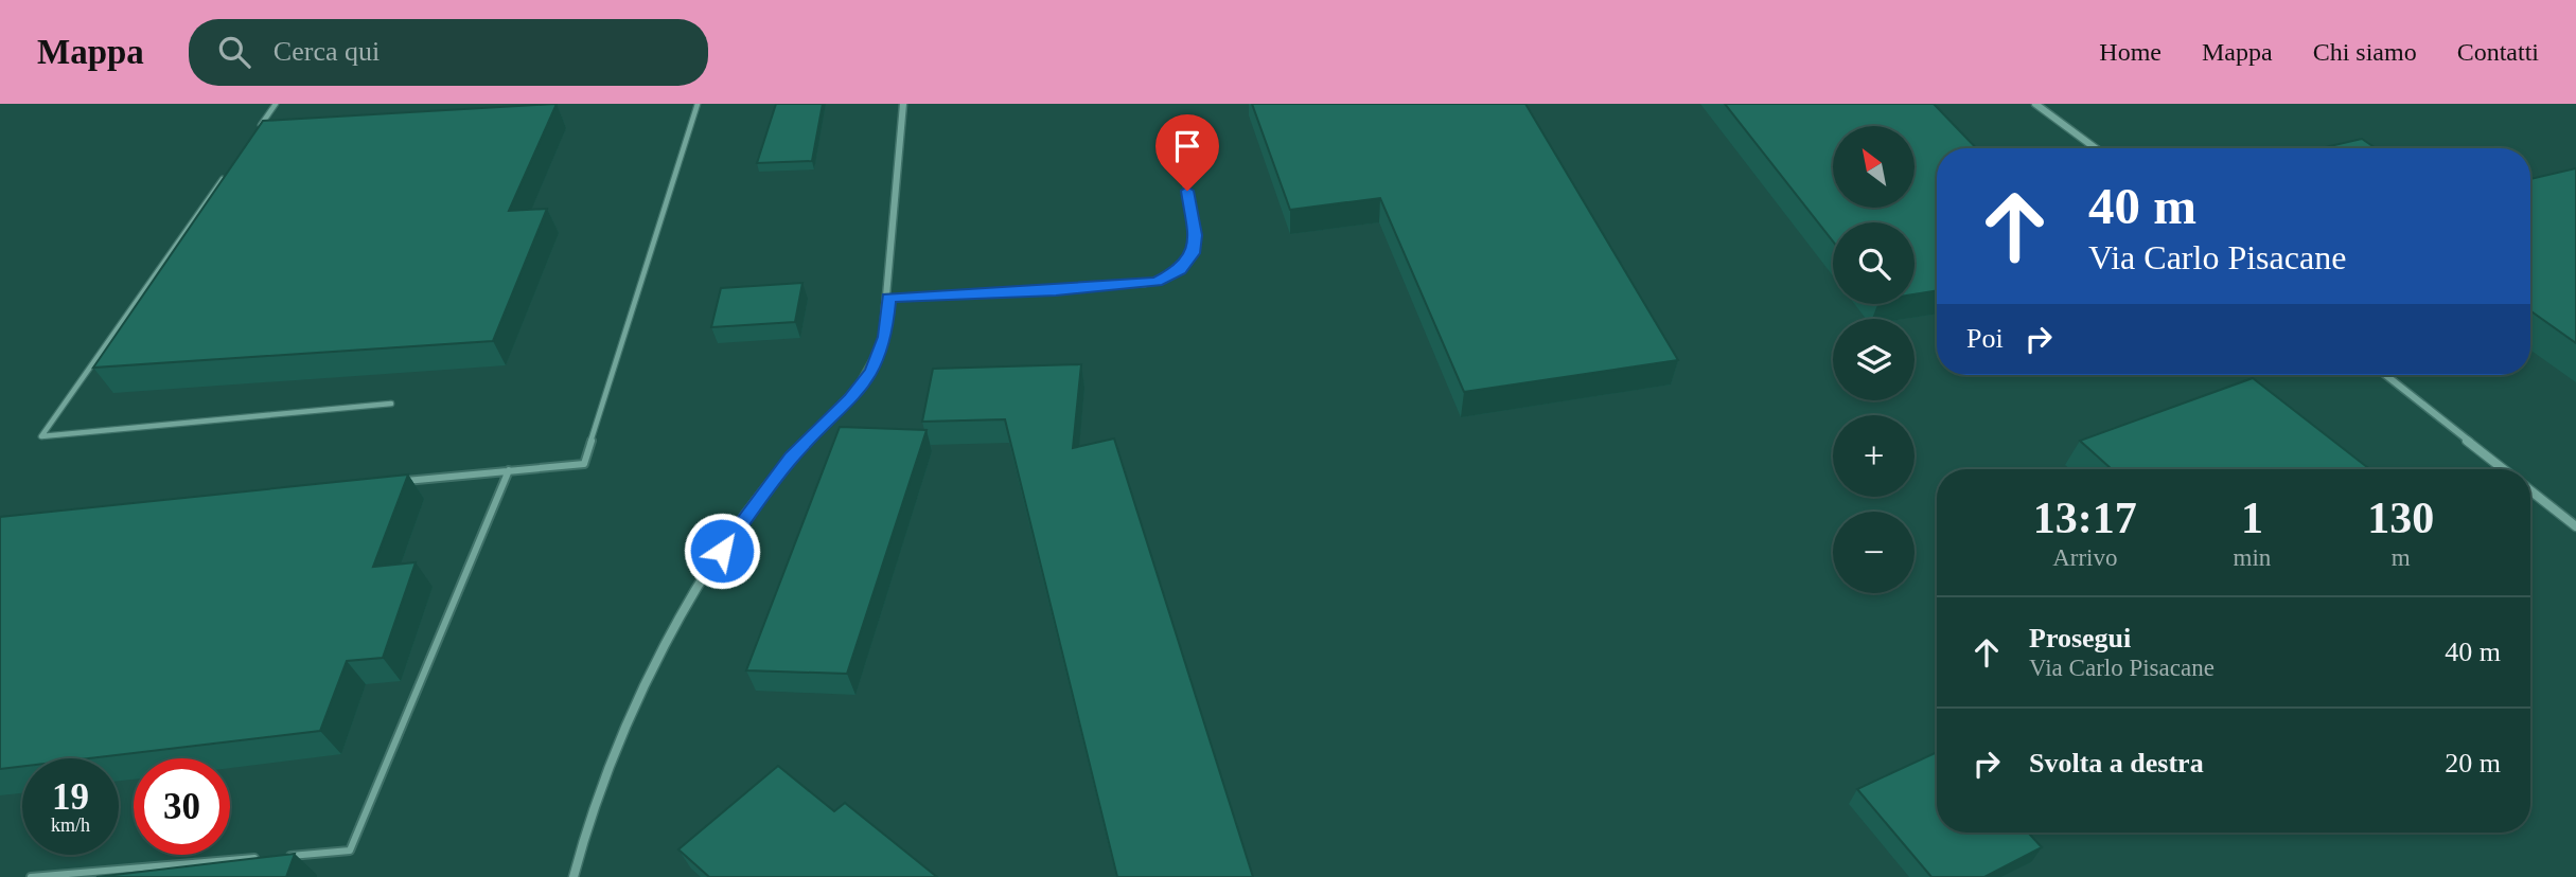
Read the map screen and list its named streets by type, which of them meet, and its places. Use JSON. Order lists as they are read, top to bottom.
{
  "north": "top left",
  "page": {
    "header": "Mappa",
    "search": "Cerca qui",
    "nav": [
      "Home",
      "Mappa",
      "Chi siamo",
      "Contatti"
    ],
    "map_buttons": ["+", "−"],
    "turn": ["40 m", "Via Carlo Pisacane"],
    "then": "Poi",
    "eta": [
      "13:17",
      "Arrivo",
      "1",
      "min",
      "130",
      "m"
    ],
    "list": [
      {
        "name": "Prosegui",
        "note": "Via Carlo Pisacane",
        "value": "40 m"
      },
      {
        "name": "Svolta a destra",
        "value": "20 m"
      }
    ],
    "speed": "19 km/h",
    "limit": "30"
  }
}
